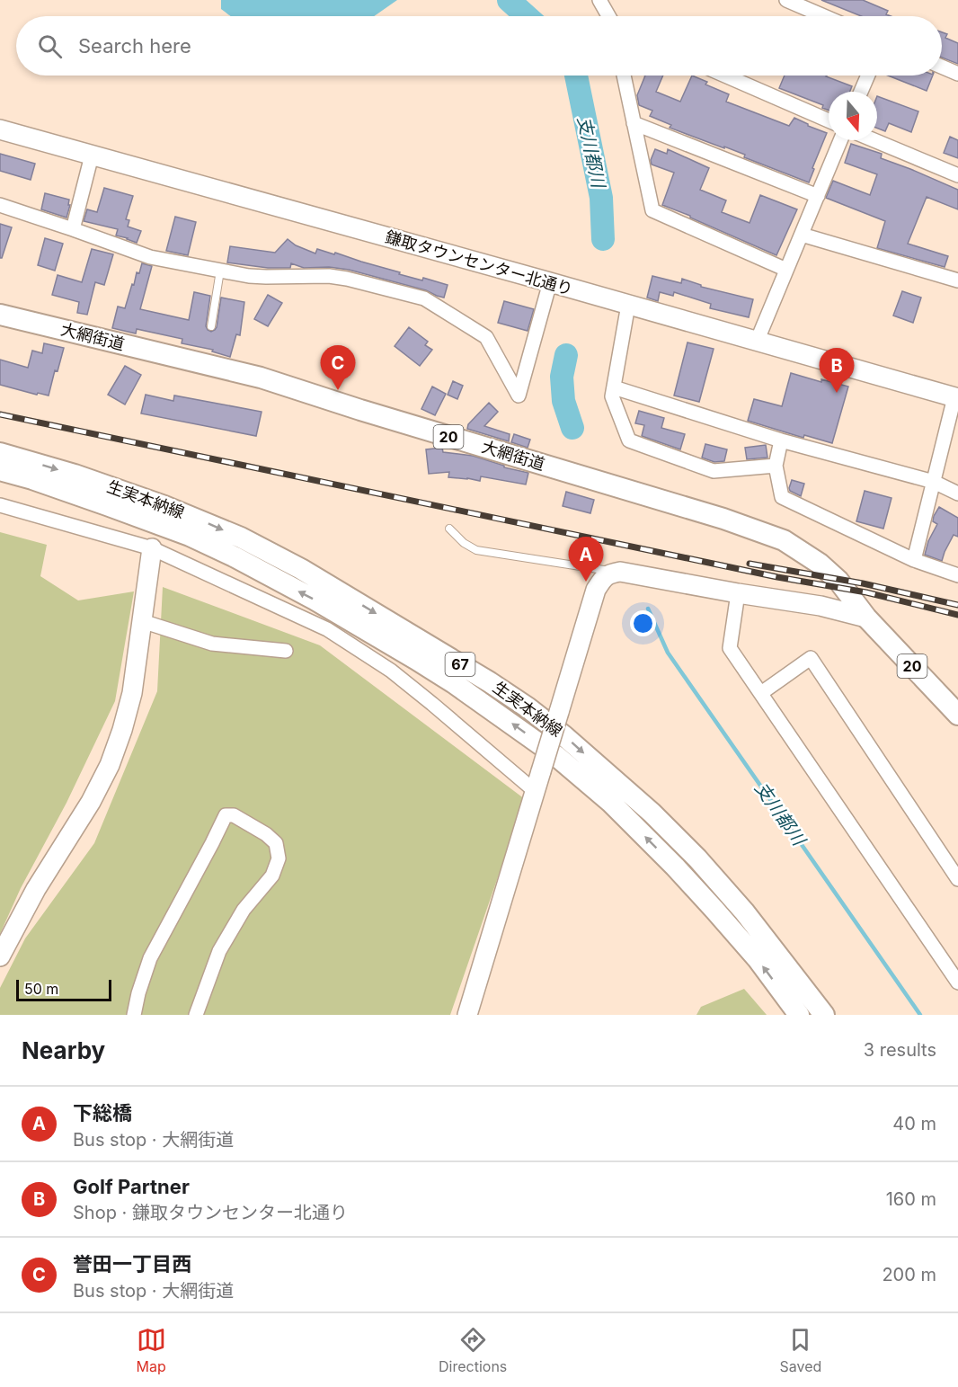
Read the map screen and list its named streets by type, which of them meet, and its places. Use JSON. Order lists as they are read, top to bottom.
{
  "streets": {
    "main road": [
      "大網街道",
      "20",
      "生実本納線",
      "67"
    ],
    "street": ["鎌取タウンセンター北通り"]
  },
  "water": ["支川都川"],
  "scale_bar": "50 m",
  "north": "bottom",
  "page": {
    "search": "Search here",
    "pins": ["C", "B", "A"],
    "scale": "50 m",
    "heading": ["Nearby", "3 results"],
    "list": [
      {
        "mark": "A",
        "name": "下総橋",
        "note": "Bus stop · 大網街道",
        "value": "40 m"
      },
      {
        "mark": "B",
        "name": "Golf Partner",
        "note": "Shop · 鎌取タウンセンター北通り",
        "value": "160 m"
      },
      {
        "mark": "C",
        "name": "誉田一丁目西",
        "note": "Bus stop · 大網街道",
        "value": "200 m"
      }
    ],
    "nav": ["Map", "Directions", "Saved"]
  }
}
